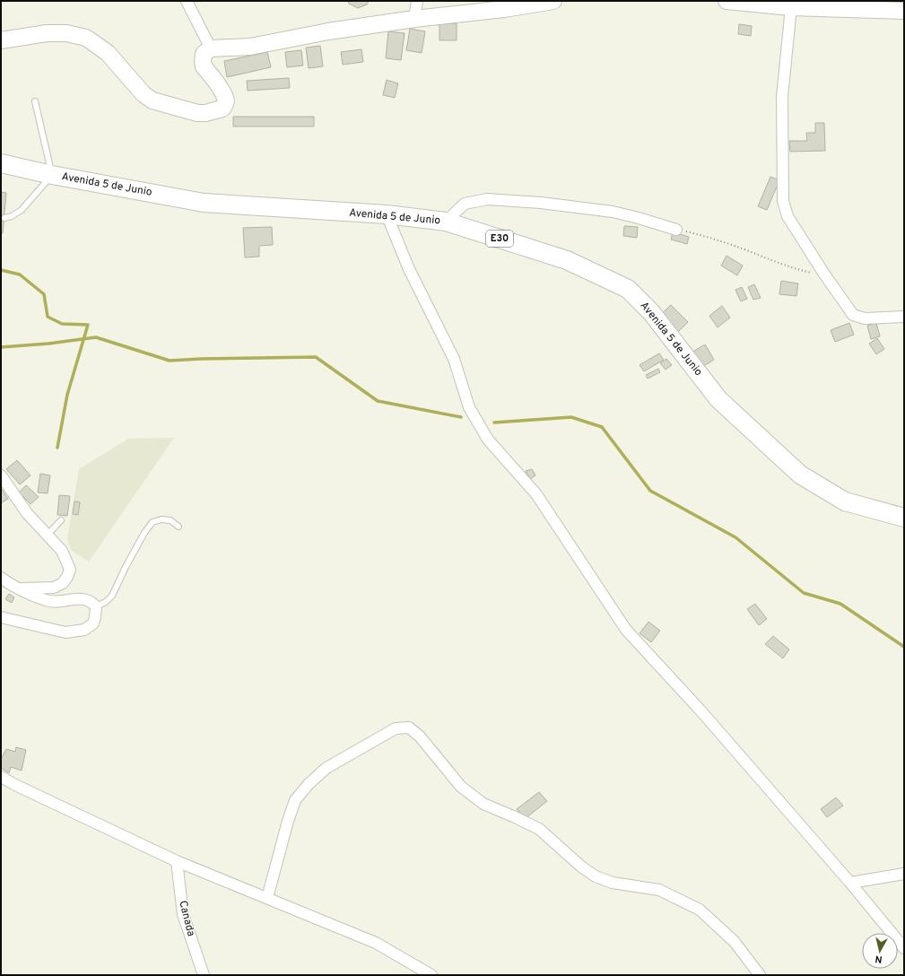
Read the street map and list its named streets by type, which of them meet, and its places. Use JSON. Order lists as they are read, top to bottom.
{
  "streets": {
    "main road": ["Avenida 5 de Junio", "E30"],
    "street": ["Canada"]
  },
  "north": "bottom"
}
